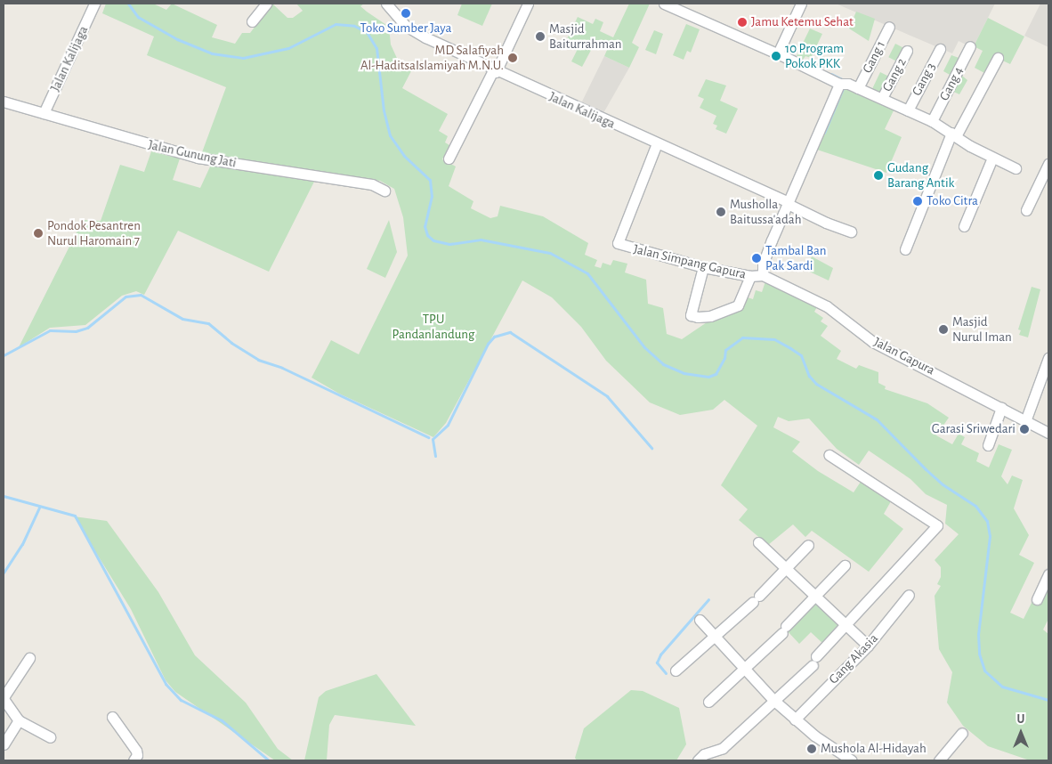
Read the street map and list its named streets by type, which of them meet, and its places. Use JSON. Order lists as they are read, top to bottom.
{
  "streets": {
    "street": [
      "Gang 1",
      "Jalan Kalijaga",
      "Gang 2",
      "Gang 3",
      "Gang 4",
      "Jalan Gunung Jati",
      "Jalan Simpang Gapura",
      "Jalan Gapura",
      "Gang Akasia"
    ]
  },
  "crossings": [
    ["Jalan Kalijaga", "Jalan Gunung Jati"],
    ["Jalan Kalijaga", "Jalan Simpang Gapura"],
    ["Jalan Simpang Gapura", "Jalan Gapura"]
  ],
  "parks": ["TPU Pandanlandung"],
  "places": [
    "Toko Sumber Jaya",
    "Jamu Ketemu Sehat",
    "Masjid Baiturrahman",
    "10 Program Pokok PKK",
    "MD Salafiyah Al-HaditsaIslamiyah M.N.U.",
    "Gudang Barang Antik",
    "Toko Citra",
    "Musholla Baitussa'adah",
    "Pondok Pesantren Nurul Haromain 7",
    "Tambal Ban Pak Sardi",
    "Masjid Nurul Iman",
    "Garasi Sriwedari",
    "Mushola Al-Hidayah"
  ],
  "north": "top"
}
